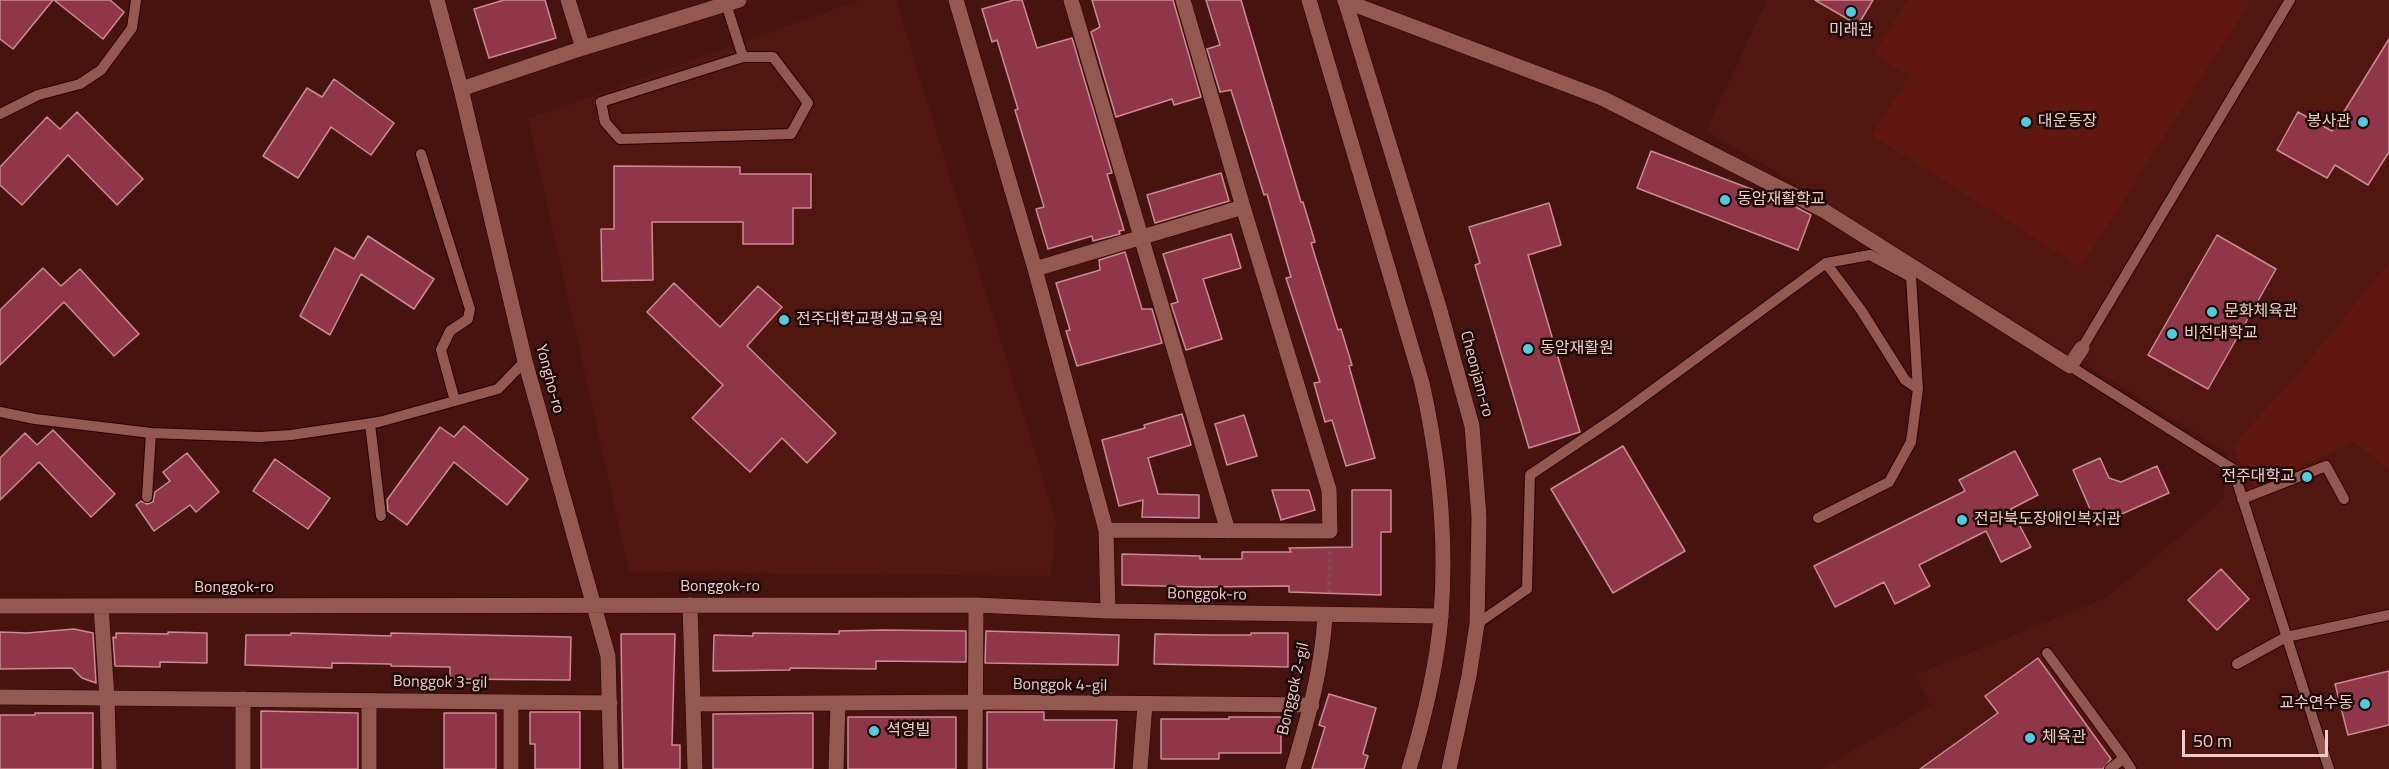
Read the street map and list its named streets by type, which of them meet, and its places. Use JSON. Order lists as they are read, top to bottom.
{
  "streets": {
    "street": [
      "Cheonjam-ro",
      "Yongho-ro",
      "Bonggok-ro",
      "Bonggok 3-gil",
      "Bonggok 4-gil",
      "Bonggok 2-gil"
    ]
  },
  "crossings": [
    ["Yongho-ro", "Bonggok-ro"],
    ["Yongho-ro", "Bonggok 3-gil"],
    ["Bonggok-ro", "Bonggok 2-gil"],
    ["Bonggok 4-gil", "Bonggok 2-gil"]
  ],
  "places": [
    "미래관",
    "대운동장",
    "봉사관",
    "동암재활학교",
    "문화체육관",
    "전주대학교평생교육원",
    "비전대학교",
    "동암재활원",
    "전주대학교",
    "전라북도장애인복지관",
    "교수연수동",
    "셕영빌",
    "체육관"
  ],
  "scale_bar": "50 m"
}
